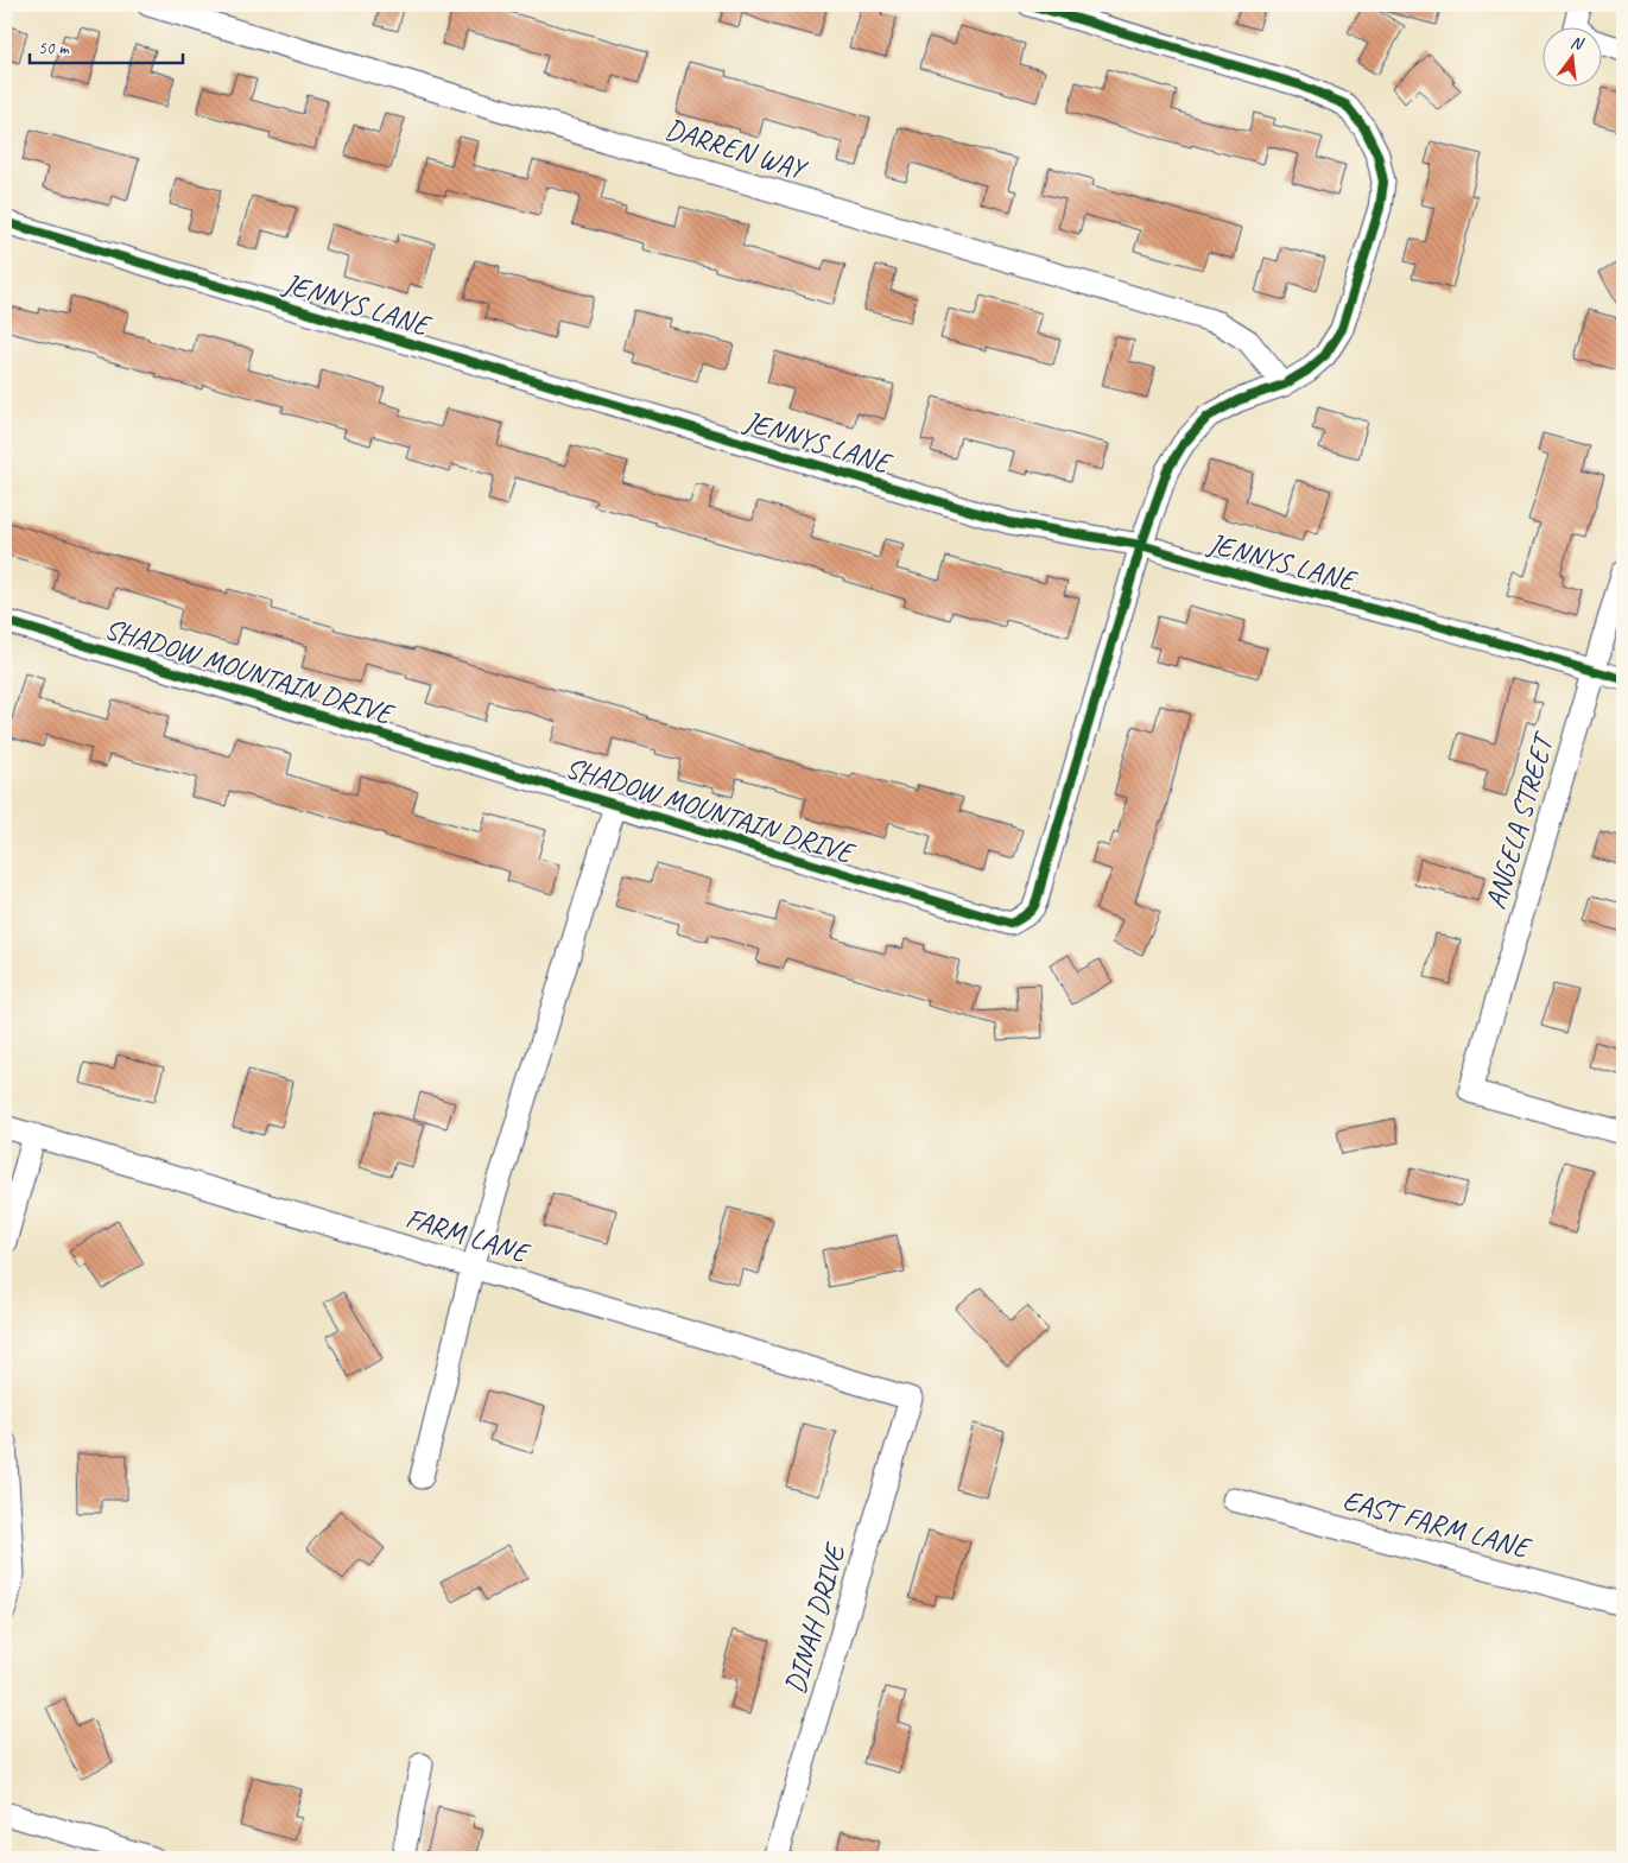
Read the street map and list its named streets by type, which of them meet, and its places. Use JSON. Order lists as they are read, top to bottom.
{
  "streets": {
    "street": [
      "DARREN WAY",
      "JENNYS LANE",
      "SHADOW MOUNTAIN DRIVE",
      "ANGELA STREET",
      "FARM LANE",
      "EAST FARM LANE",
      "DINAH DRIVE"
    ]
  },
  "crossings": [
    ["JENNYS LANE", "SHADOW MOUNTAIN DRIVE"],
    ["JENNYS LANE", "ANGELA STREET"],
    ["FARM LANE", "DINAH DRIVE"]
  ],
  "scale_bar": "50 m",
  "north": "top"
}
